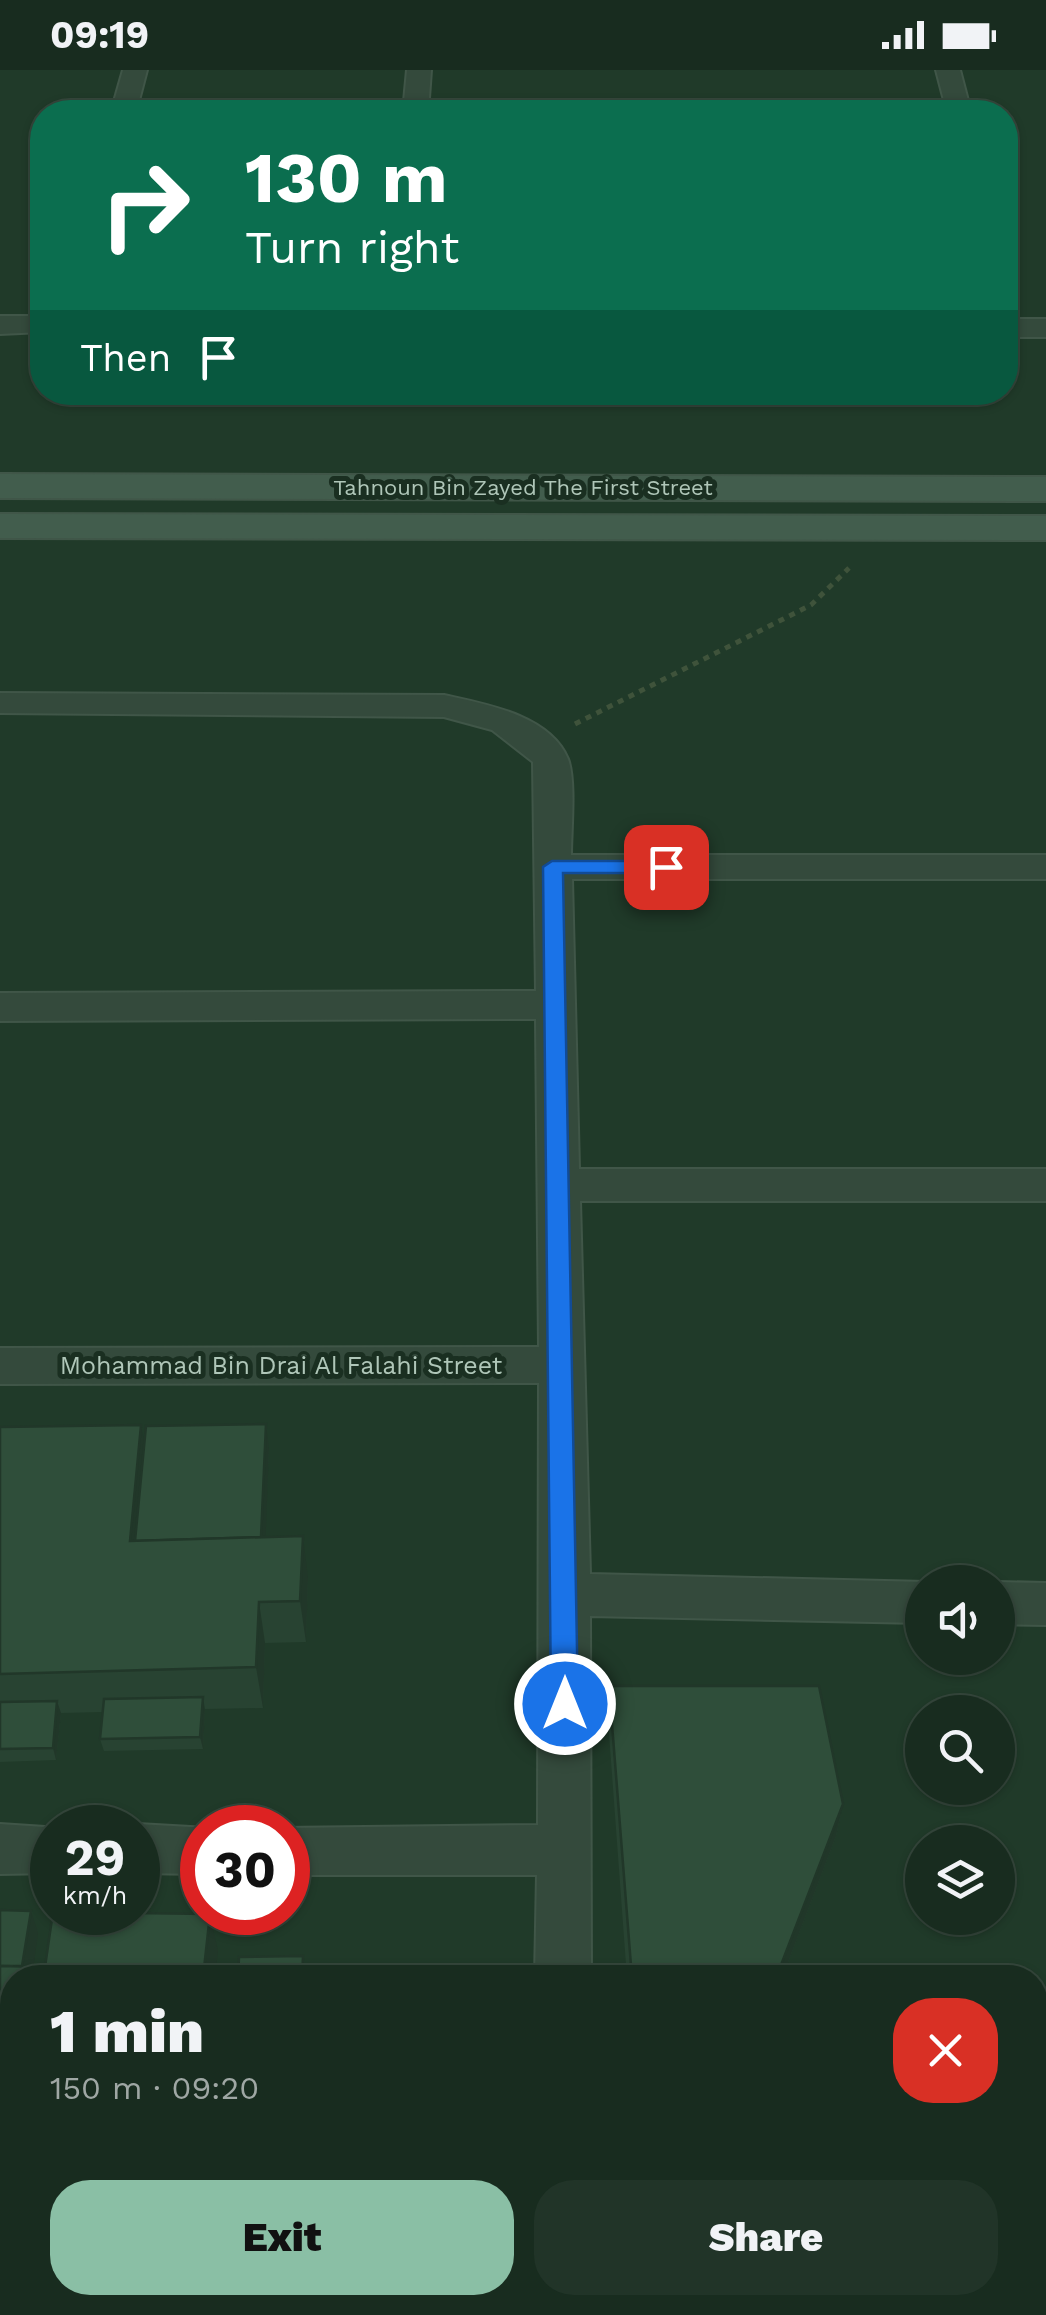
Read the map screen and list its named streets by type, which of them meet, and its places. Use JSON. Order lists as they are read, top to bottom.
{
  "streets": {
    "street": ["Tahnoun Bin Zayed The First Street", "Mohammad Bin Drai Al Falahi Street"]
  },
  "page": {
    "status": "09:19",
    "turn": ["130 m", "Turn right"],
    "then": "Then",
    "speed": "29 km/h",
    "limit": "30",
    "heading": ["1 min", "150 m · 09:20"],
    "buttons": ["Exit", "Share"]
  }
}
